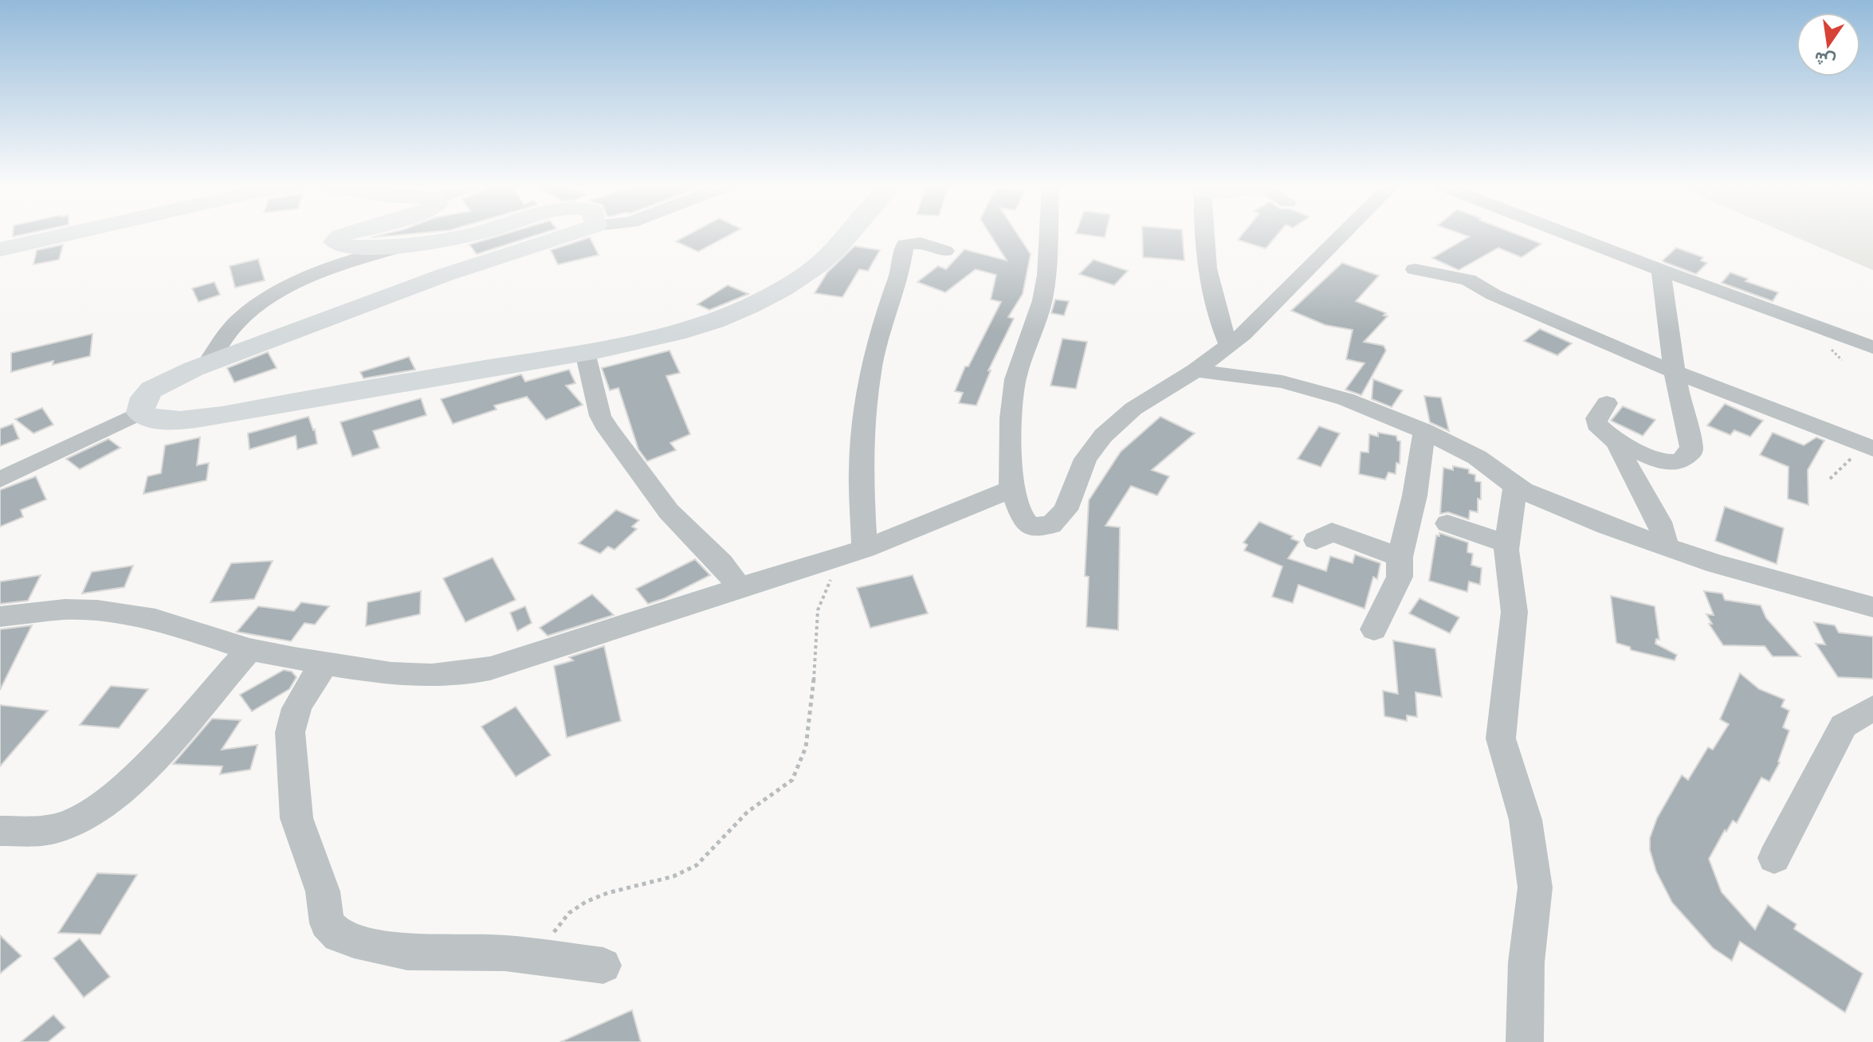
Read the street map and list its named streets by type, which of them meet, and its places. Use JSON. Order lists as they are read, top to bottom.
{
  "north": "bottom"
}
